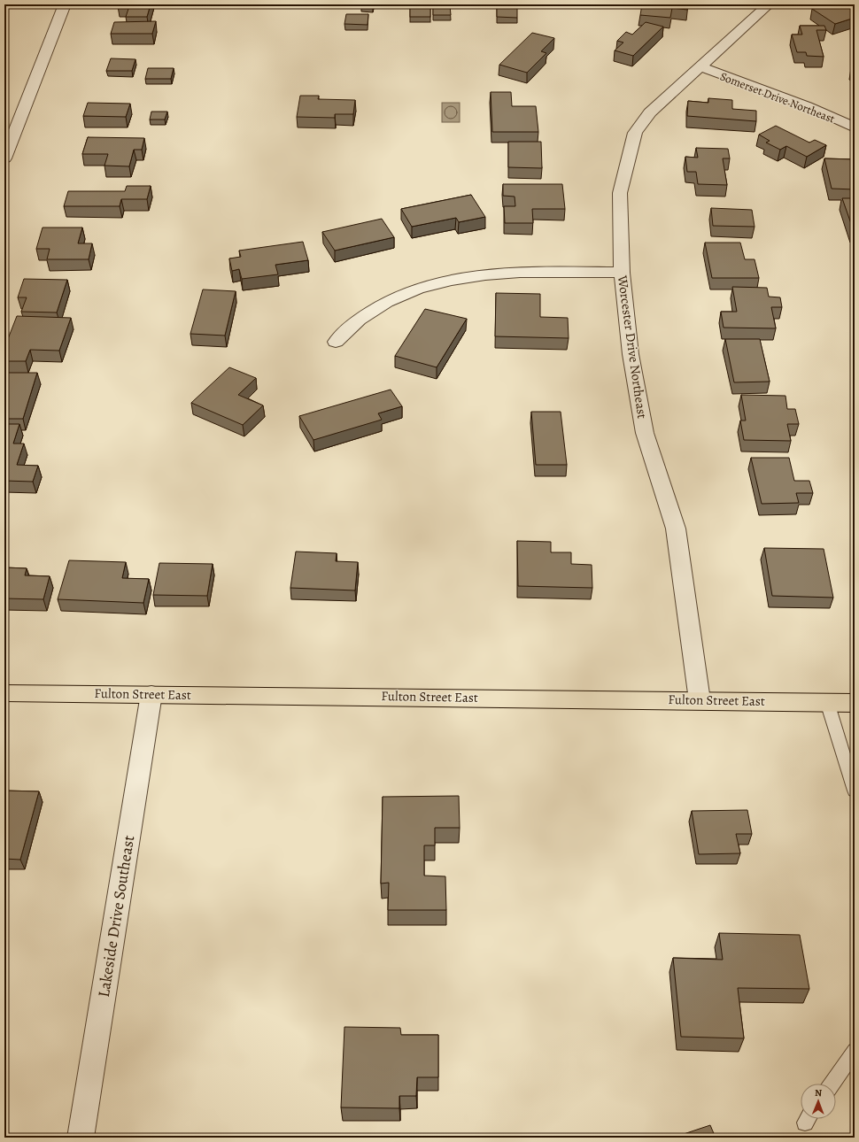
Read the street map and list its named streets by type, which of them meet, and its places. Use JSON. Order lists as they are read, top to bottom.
{
  "streets": {
    "main road": ["Fulton Street East"],
    "street": ["Somerset Drive Northeast", "Worcester Drive Northeast", "Lakeside Drive Southeast"]
  },
  "crossings": [
    ["Somerset Drive Northeast", "Worcester Drive Northeast"],
    ["Worcester Drive Northeast", "Fulton Street East"],
    ["Fulton Street East", "Lakeside Drive Southeast"]
  ],
  "north": "top"
}
